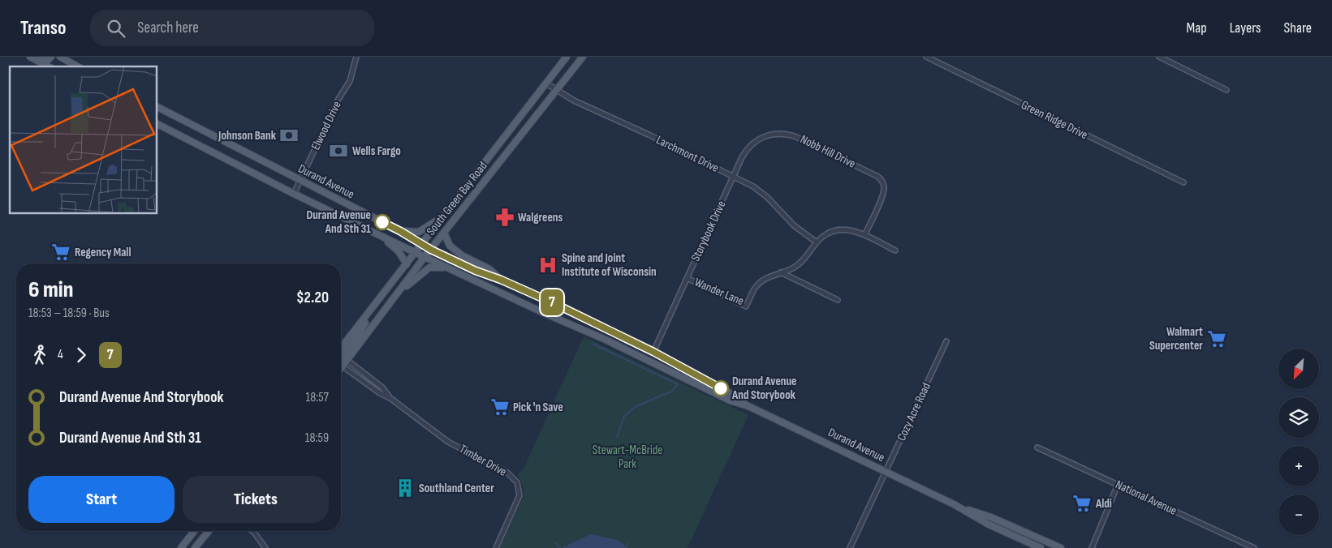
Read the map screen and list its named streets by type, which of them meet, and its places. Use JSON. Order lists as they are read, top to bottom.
{
  "streets": {
    "main road": ["Durand Avenue", "South Green Bay Road"],
    "street": [
      "Green Ridge Drive",
      "Elwood Drive",
      "Nobb Hill Drive",
      "Larchmont Drive",
      "Storybook Drive",
      "Wander Lane",
      "Cozy Acre Road",
      "Timber Drive",
      "National Avenue"
    ]
  },
  "crossings": [
    ["Elwood Drive", "Durand Avenue"],
    ["Nobb Hill Drive", "Larchmont Drive"],
    ["Nobb Hill Drive", "Storybook Drive"],
    ["Nobb Hill Drive", "Wander Lane"],
    ["Larchmont Drive", "South Green Bay Road"],
    ["Larchmont Drive", "Storybook Drive"],
    ["Larchmont Drive", "Wander Lane"],
    ["Durand Avenue", "South Green Bay Road"],
    ["Durand Avenue", "Storybook Drive"],
    ["Durand Avenue", "Cozy Acre Road"],
    ["Storybook Drive", "Wander Lane"]
  ],
  "parks": ["Stewart-McBride Park"],
  "places": {
    "bank": ["Johnson Bank", "Wells Fargo"],
    "pharmacy": ["Walgreens"],
    "other": ["Durand Avenue And Sth 31", "Durand Avenue And Storybook"],
    "supermarket": [
      "Regency Mall",
      "Walmart Supercenter",
      "Pick 'n Save",
      "Aldi"
    ],
    "hospital": ["Spine and Joint Institute of Wisconsin"],
    "building": ["Southland Center"]
  },
  "lines": ["bus line 7"],
  "north": "bottom left",
  "page": {
    "header": "Transo",
    "search": "Search here",
    "nav": ["Map", "Layers", "Share"],
    "on_map": "7",
    "heading": ["6 min", "18:53 – 18:59 · Bus", "$2.20"],
    "legs": ["4", "7"],
    "map_buttons": ["+", "−"],
    "list": [
      {
        "name": "Durand Avenue And Storybook",
        "value": "18:57"
      },
      {
        "name": "Durand Avenue And Sth 31",
        "value": "18:59"
      }
    ],
    "buttons": ["Start", "Tickets"]
  }
}
